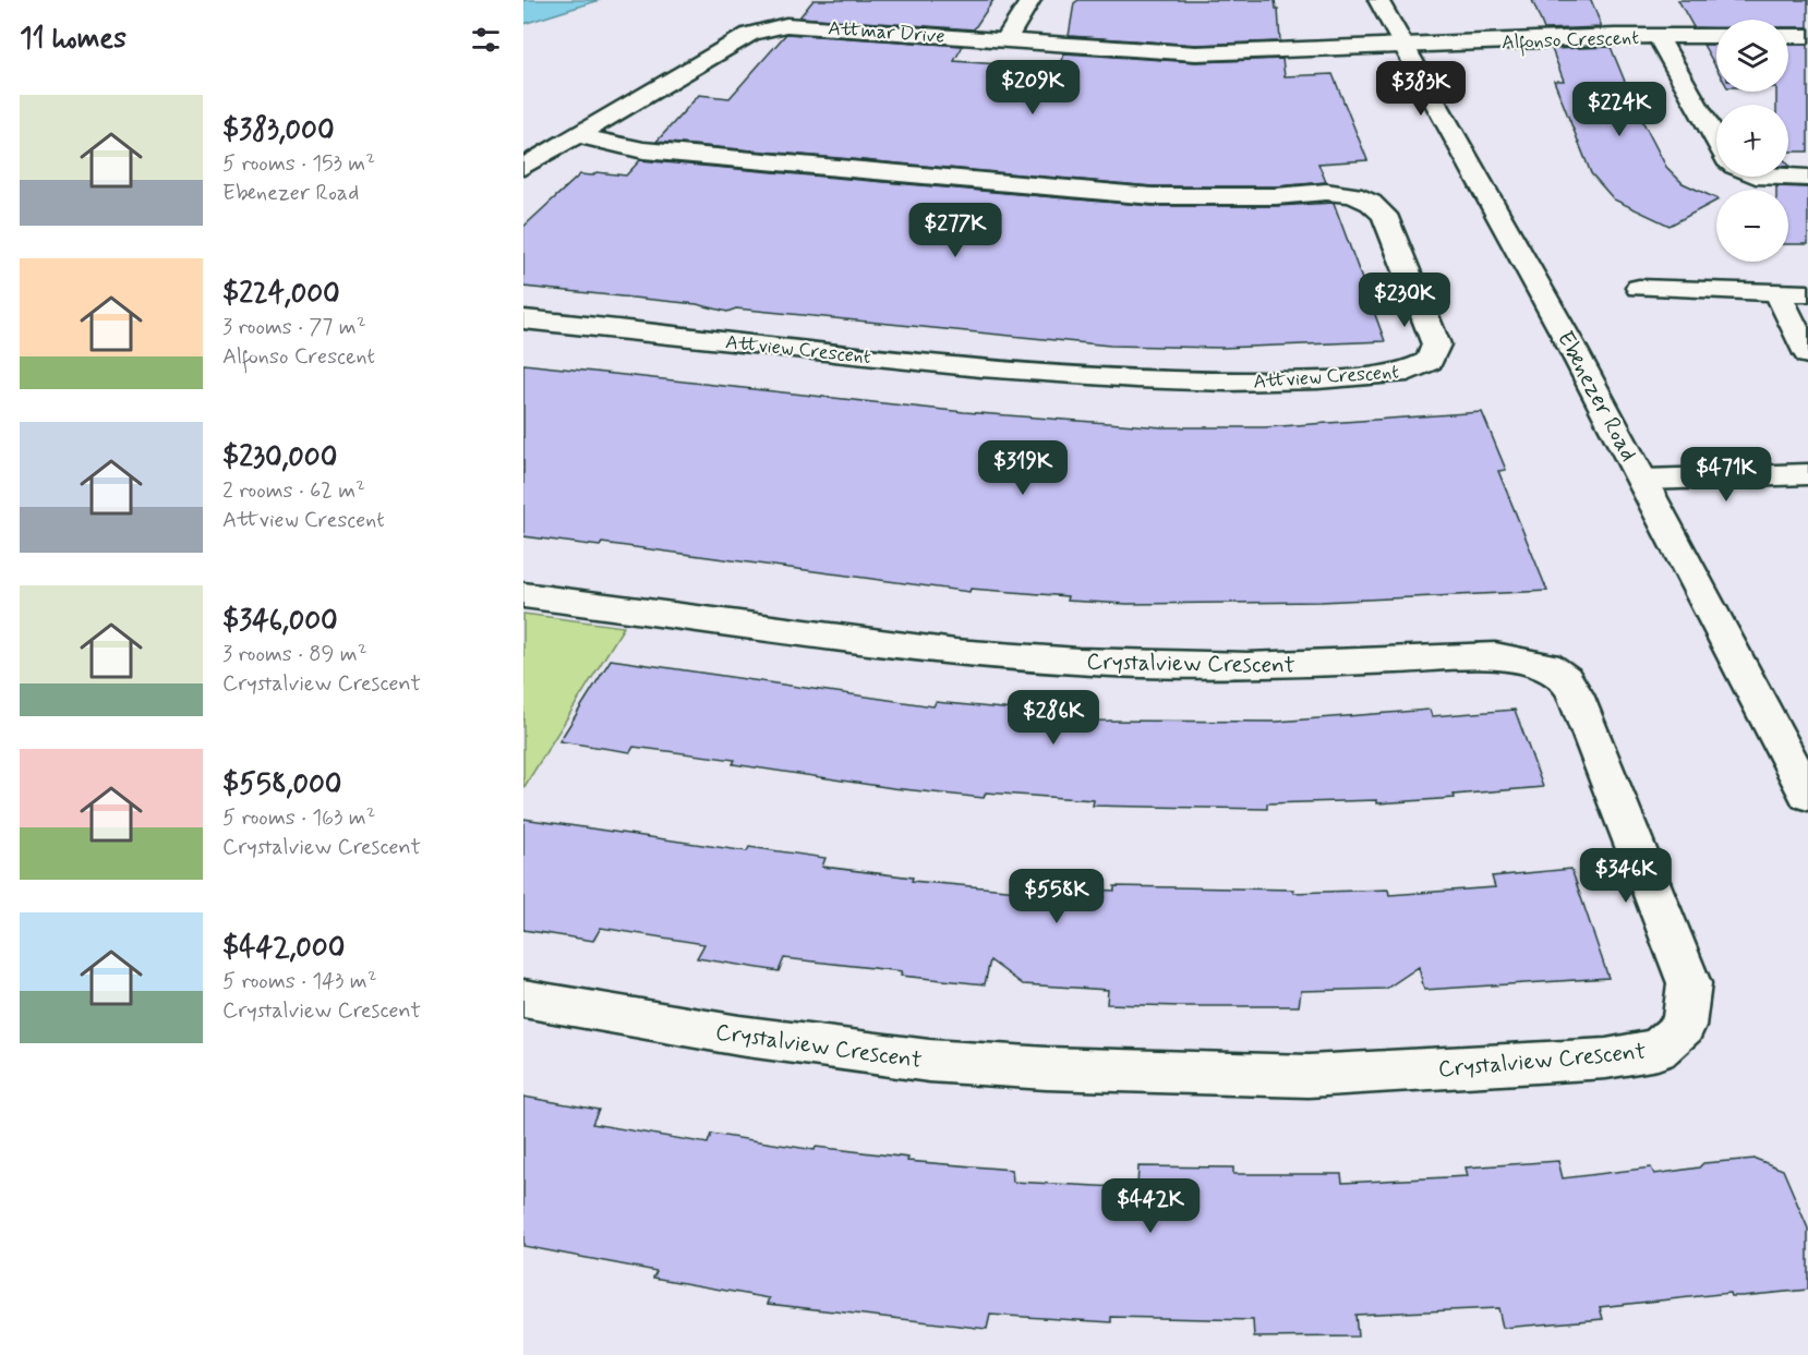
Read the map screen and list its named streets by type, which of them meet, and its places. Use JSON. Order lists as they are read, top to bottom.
{
  "streets": {
    "street": [
      "Attmar Drive",
      "Alfonso Crescent",
      "Attview Crescent",
      "Ebenezer Road",
      "Crystalview Crescent"
    ]
  },
  "crossings": [
    ["Attmar Drive", "Alfonso Crescent"],
    ["Attmar Drive", "Attview Crescent"],
    ["Attmar Drive", "Ebenezer Road"],
    ["Alfonso Crescent", "Ebenezer Road"]
  ],
  "page": {
    "heading": "11 homes",
    "map_buttons": ["+", "−"],
    "price": [
      "$209K",
      "$383K",
      "$224K",
      "$277K",
      "$230K",
      "$319K",
      "$471K",
      "$286K",
      "$346K",
      "$558K",
      "$442K"
    ],
    "list": [
      {
        "name": "$383,000",
        "note": "5 rooms · 153 m² · Ebenezer Road"
      },
      {
        "name": "$224,000",
        "note": "3 rooms · 77 m² · Alfonso Crescent"
      },
      {
        "name": "$230,000",
        "note": "2 rooms · 62 m² · Attview Crescent"
      },
      {
        "name": "$346,000",
        "note": "3 rooms · 89 m² · Crystalview Crescent"
      },
      {
        "name": "$558,000",
        "note": "5 rooms · 163 m² · Crystalview Crescent"
      },
      {
        "name": "$442,000",
        "note": "5 rooms · 143 m² · Crystalview Crescent"
      }
    ]
  }
}
